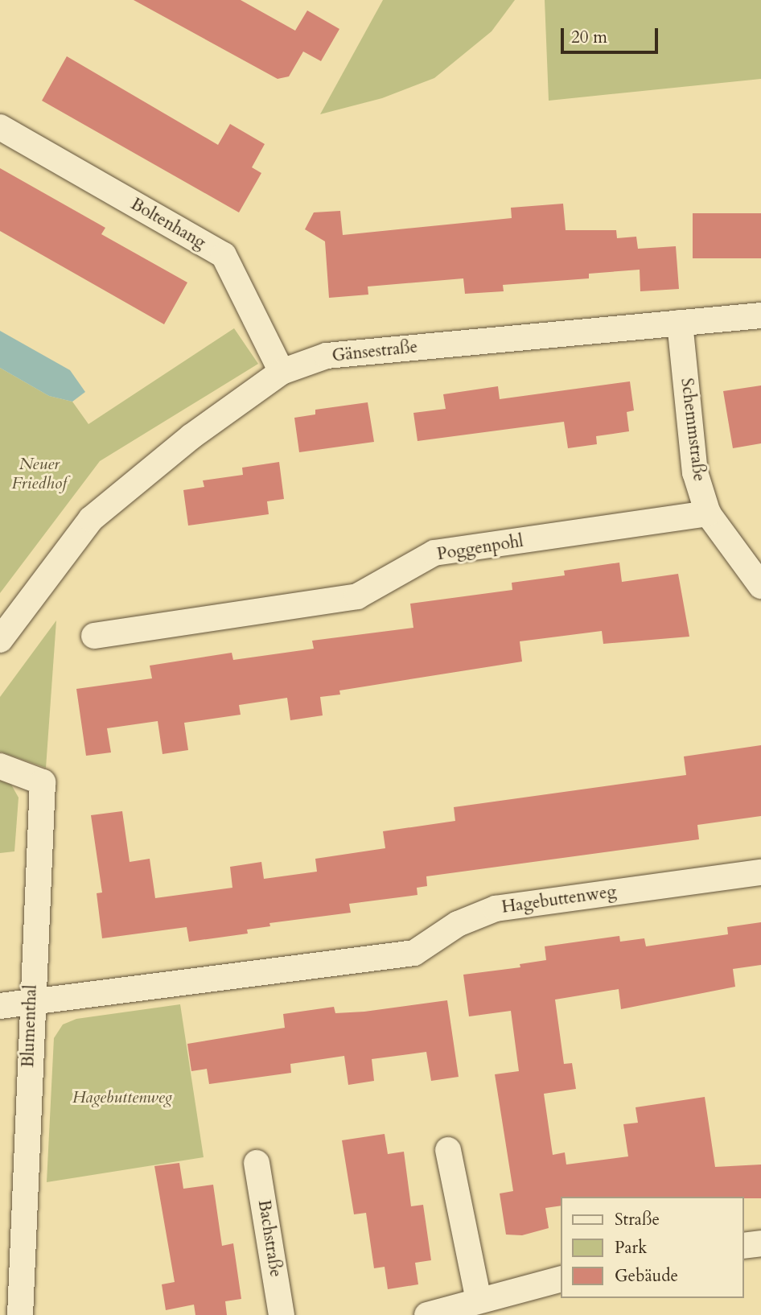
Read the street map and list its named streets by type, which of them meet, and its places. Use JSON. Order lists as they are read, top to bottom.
{
  "streets": {
    "street": [
      "Boltenhang",
      "Gänsestraße",
      "Schemmstraße",
      "Poggenpohl",
      "Hagebuttenweg",
      "Blumenthal",
      "Bachstraße"
    ]
  },
  "crossings": [
    ["Boltenhang", "Gänsestraße"],
    ["Gänsestraße", "Schemmstraße"],
    ["Schemmstraße", "Poggenpohl"],
    ["Hagebuttenweg", "Blumenthal"]
  ],
  "parks": ["Neuer Friedhof", "Hagebuttenweg"],
  "legend": ["Straße", "Park", "Gebäude"],
  "scale_bar": "20 m"
}
